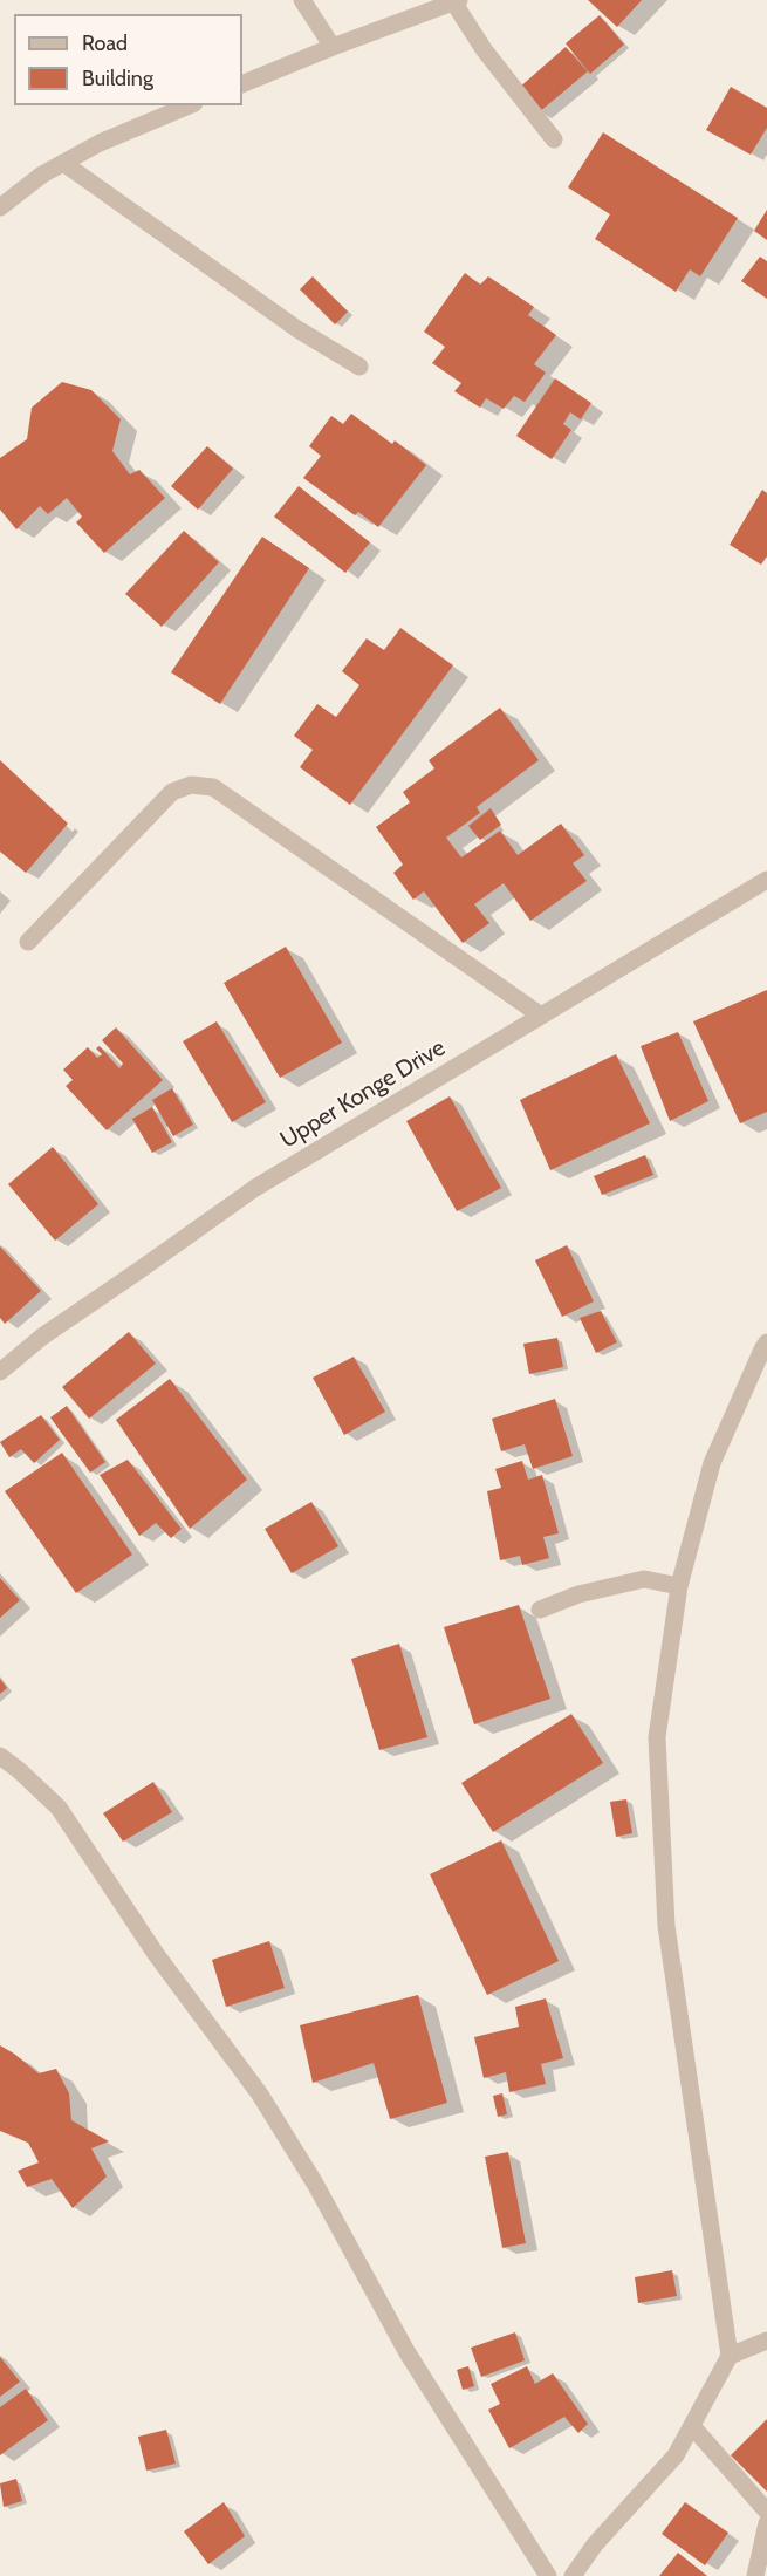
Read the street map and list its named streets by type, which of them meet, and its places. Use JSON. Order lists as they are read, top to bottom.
{
  "streets": {
    "street": ["Upper Konge Drive"]
  },
  "legend": ["Road", "Building"]
}
